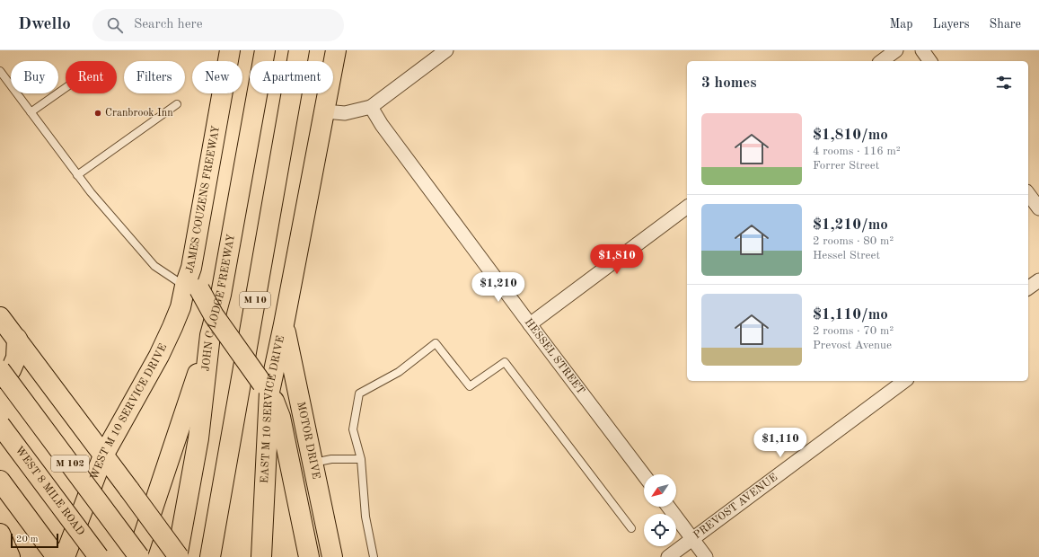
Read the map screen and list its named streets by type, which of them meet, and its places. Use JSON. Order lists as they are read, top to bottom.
{
  "streets": {
    "main road": [
      "JAMES COUZENS FREEWAY",
      "M 10",
      "JOHN C LODGE FREEWAY",
      "EAST M 10 SERVICE DRIVE",
      "WEST M 10 SERVICE DRIVE",
      "MOTOR DRIVE",
      "M 102",
      "WEST 8 MILE ROAD"
    ],
    "street": ["HESSEL STREET", "PREVOST AVENUE"]
  },
  "crossings": [
    ["JAMES COUZENS FREEWAY", "EAST M 10 SERVICE DRIVE"],
    ["JAMES COUZENS FREEWAY", "WEST M 10 SERVICE DRIVE"],
    ["JAMES COUZENS FREEWAY", "MOTOR DRIVE"],
    ["EAST M 10 SERVICE DRIVE", "MOTOR DRIVE"]
  ],
  "places": ["Cranbrook Inn"],
  "scale_bar": "20 m",
  "north": "bottom left",
  "page": {
    "header": "Dwello",
    "search": "Search here",
    "nav": ["Map", "Layers", "Share"],
    "chip": [
      "Buy",
      "Rent",
      "Filters",
      "New",
      "Apartment"
    ],
    "heading": "3 homes",
    "list": [
      {
        "name": "$1,810/mo",
        "note": "4 rooms · 116 m² · Forrer Street"
      },
      {
        "name": "$1,210/mo",
        "note": "2 rooms · 80 m² · Hessel Street"
      },
      {
        "name": "$1,110/mo",
        "note": "2 rooms · 70 m² · Prevost Avenue"
      }
    ],
    "price": ["$1,810", "$1,210", "$1,110"],
    "scale": "20 m"
  }
}
